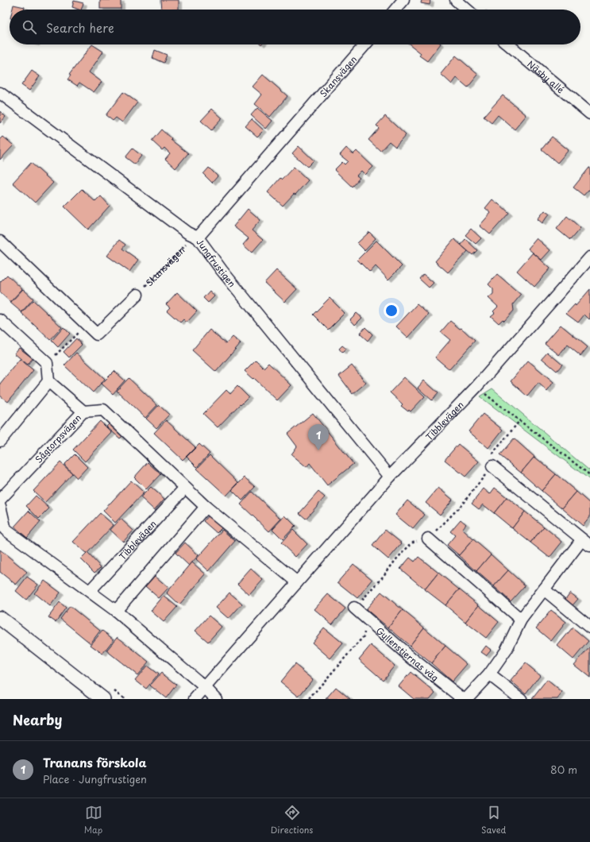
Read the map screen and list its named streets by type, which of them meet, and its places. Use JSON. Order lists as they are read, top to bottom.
{
  "streets": {
    "street": [
      "Skansvägen",
      "Näsby allé",
      "Jungfrustigen",
      "Tibblevägen",
      "Sågtorpsvägen",
      "Gyllenstiernas väg"
    ]
  },
  "crossings": [
    ["Skansvägen", "Jungfrustigen"],
    ["Jungfrustigen", "Tibblevägen"]
  ],
  "page": {
    "search": "Search here",
    "pins": "1",
    "heading": "Nearby",
    "list": [
      {
        "mark": "1",
        "name": "Tranans förskola",
        "note": "Place · Jungfrustigen",
        "value": "80 m"
      }
    ],
    "nav": ["Map", "Directions", "Saved"]
  }
}
